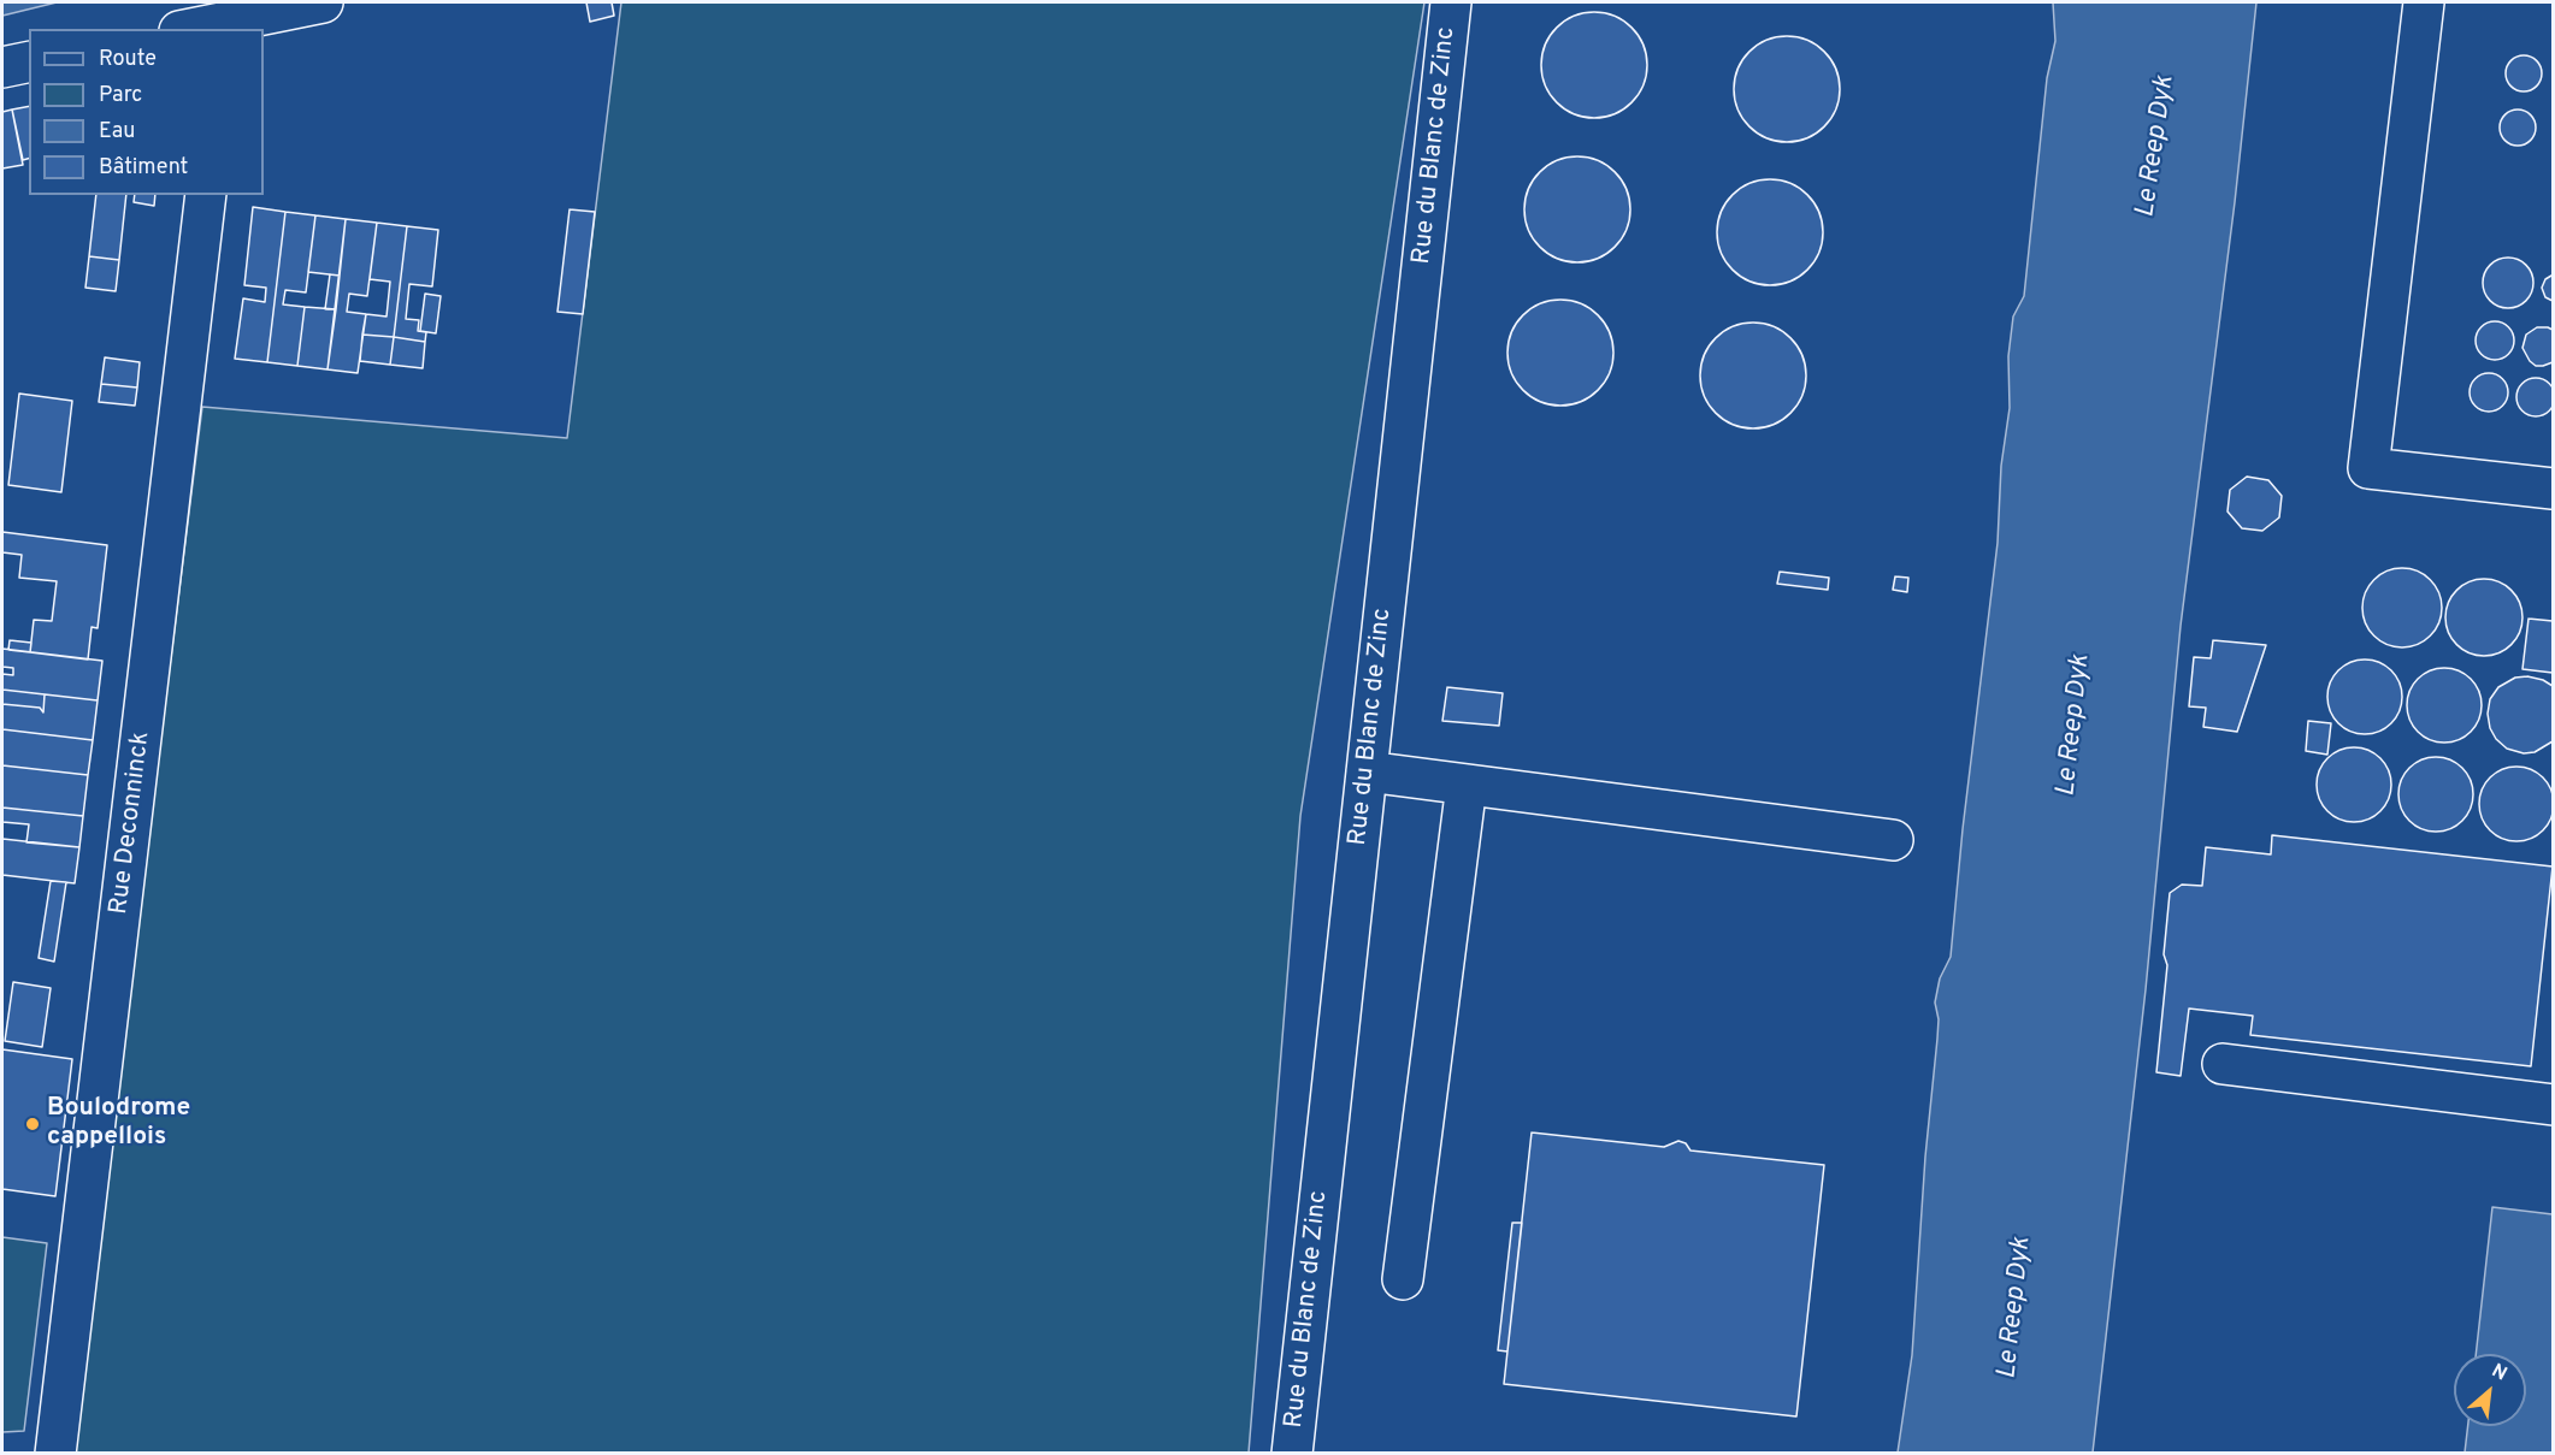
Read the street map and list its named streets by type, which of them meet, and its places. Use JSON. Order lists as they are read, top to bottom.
{
  "streets": {
    "street": ["Rue du Blanc de Zinc", "Rue Deconninck"]
  },
  "water": ["Le Reep Dyk"],
  "places": ["Boulodrome cappellois"],
  "legend": [
    "Route",
    "Parc",
    "Eau",
    "Bâtiment"
  ],
  "north": "top right"
}
